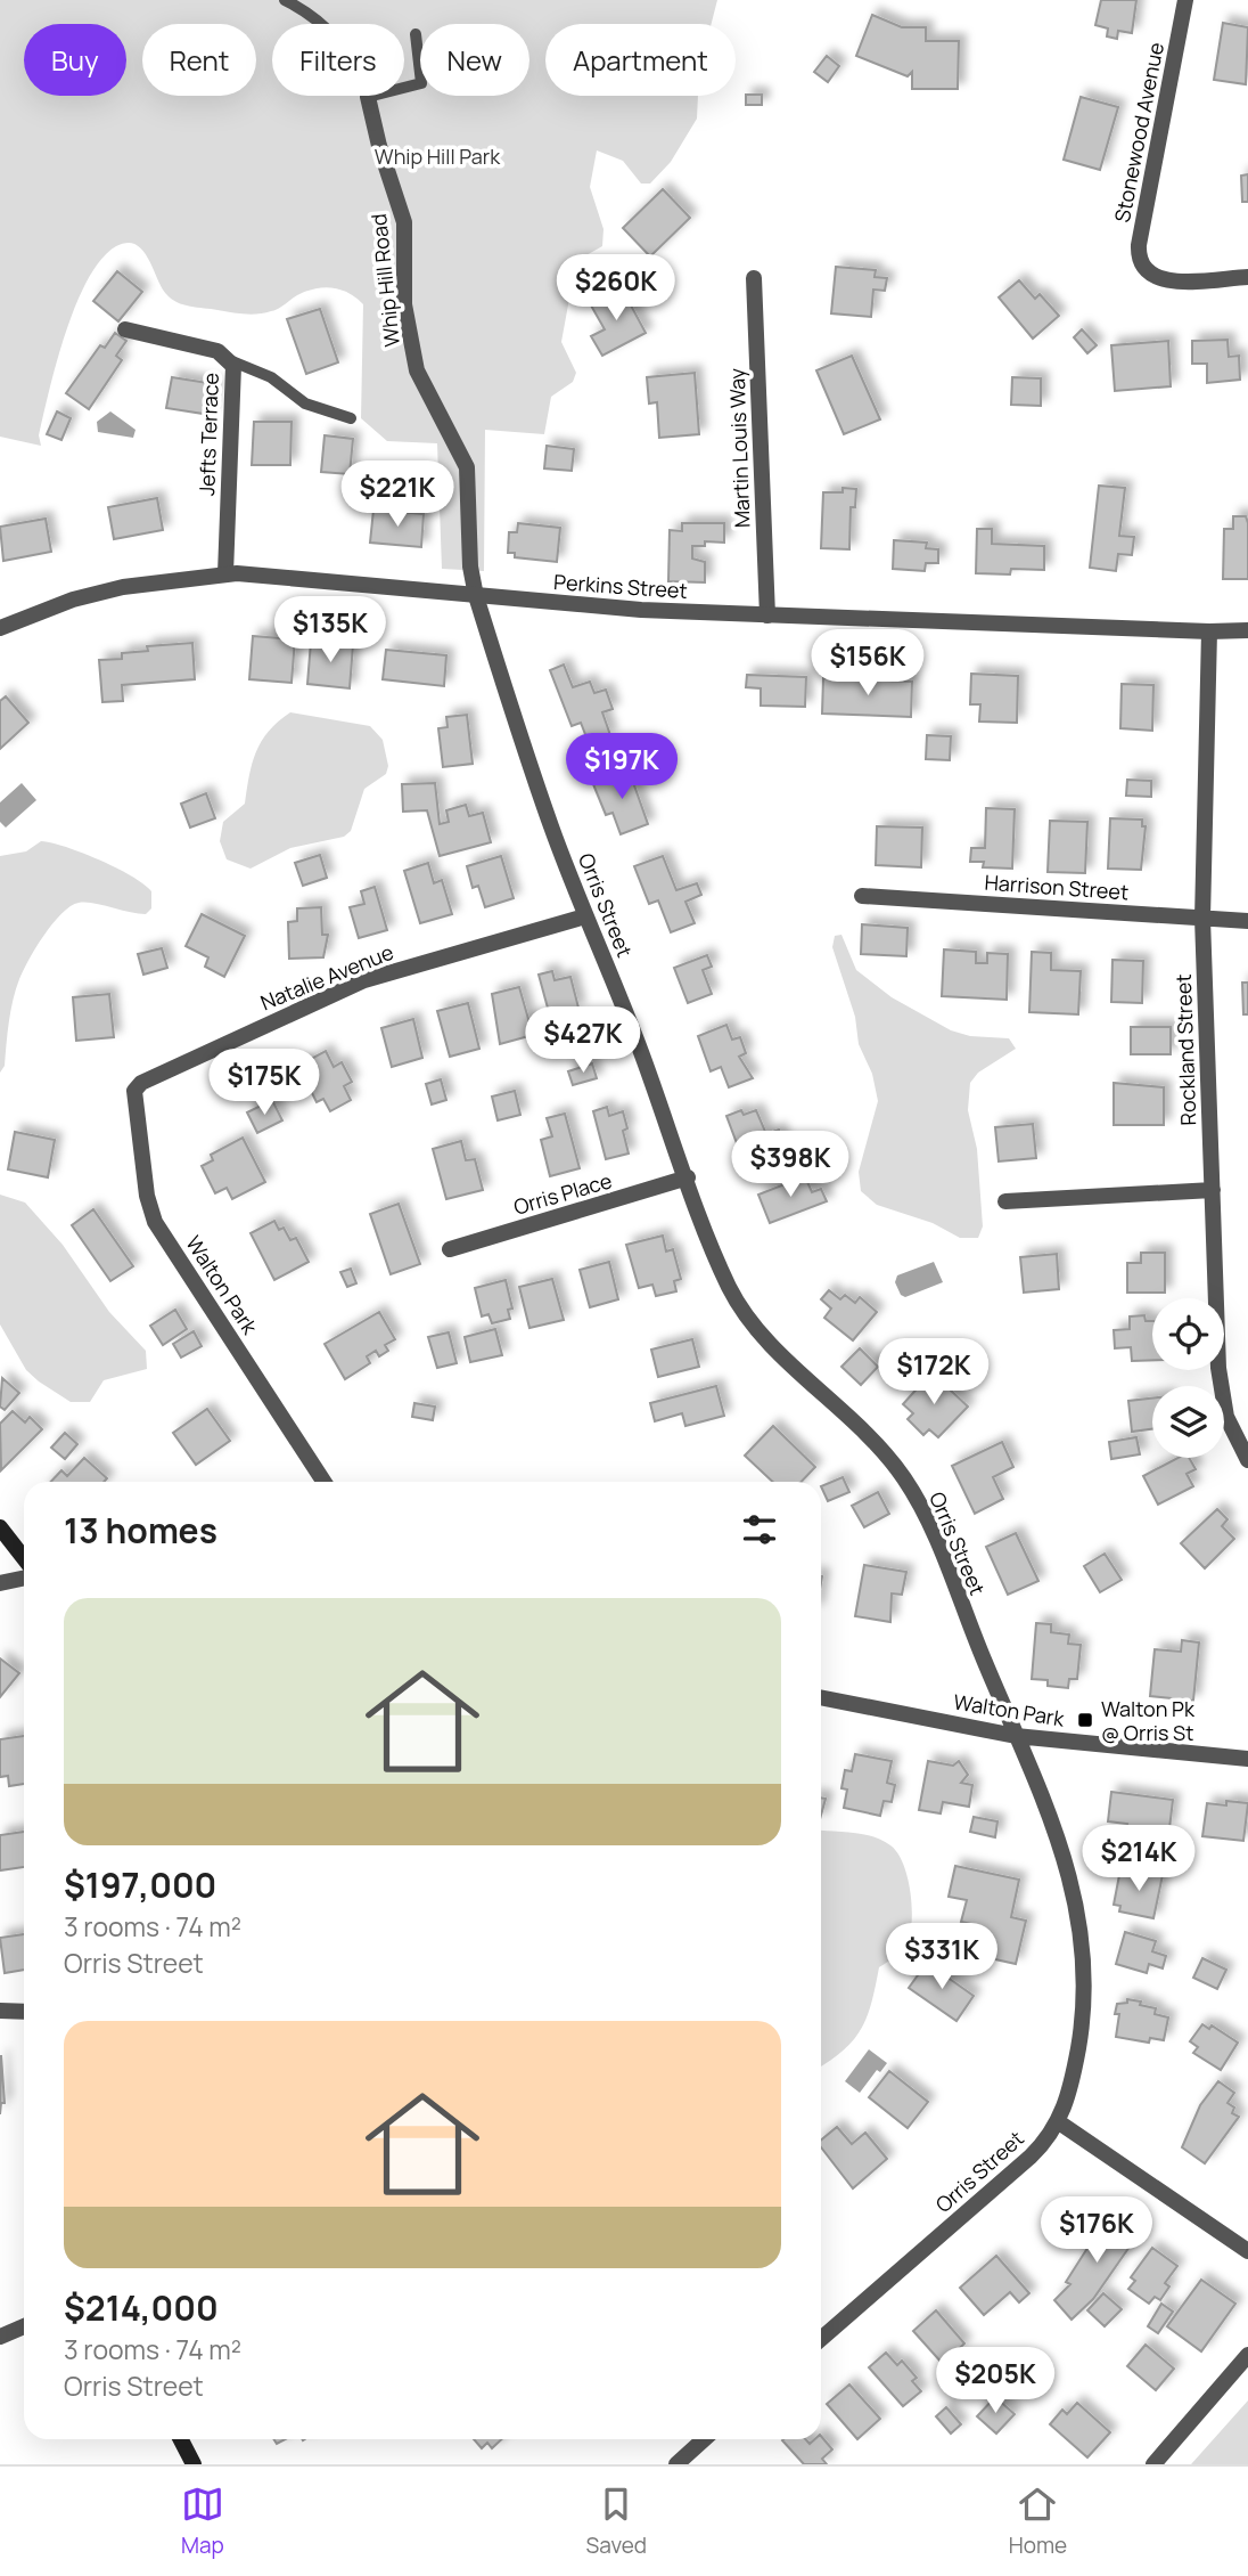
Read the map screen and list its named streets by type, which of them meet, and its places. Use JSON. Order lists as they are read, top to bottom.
{
  "streets": {
    "street": [
      "Stonewood Avenue",
      "Whip Hill Road",
      "Jefts Terrace",
      "Martin Louis Way",
      "Perkins Street",
      "Harrison Street",
      "Orris Street",
      "Natalie Avenue",
      "Rockland Street",
      "Orris Place",
      "Walton Park"
    ]
  },
  "crossings": [
    ["Whip Hill Road", "Perkins Street"],
    ["Whip Hill Road", "Orris Street"],
    ["Jefts Terrace", "Perkins Street"],
    ["Martin Louis Way", "Perkins Street"],
    ["Perkins Street", "Orris Street"],
    ["Perkins Street", "Rockland Street"],
    ["Harrison Street", "Rockland Street"],
    ["Orris Street", "Natalie Avenue"],
    ["Orris Street", "Orris Place"],
    ["Orris Street", "Walton Park"],
    ["Natalie Avenue", "Walton Park"]
  ],
  "parks": ["Whip Hill Park"],
  "places": {
    "transit": ["Walton Pk @ Orris St"]
  },
  "page": {
    "chip": [
      "Buy",
      "Rent",
      "Filters",
      "New",
      "Apartment"
    ],
    "price": [
      "$260K",
      "$221K",
      "$135K",
      "$156K",
      "$197K",
      "$427K",
      "$175K",
      "$398K",
      "$172K",
      "$214K",
      "$331K",
      "$176K",
      "$205K"
    ],
    "heading": "13 homes",
    "list": [
      {
        "name": "$197,000",
        "note": "3 rooms · 74 m² · Orris Street"
      },
      {
        "name": "$214,000",
        "note": "3 rooms · 74 m² · Orris Street"
      }
    ],
    "tabs": ["Map", "Saved", "Home"]
  }
}
